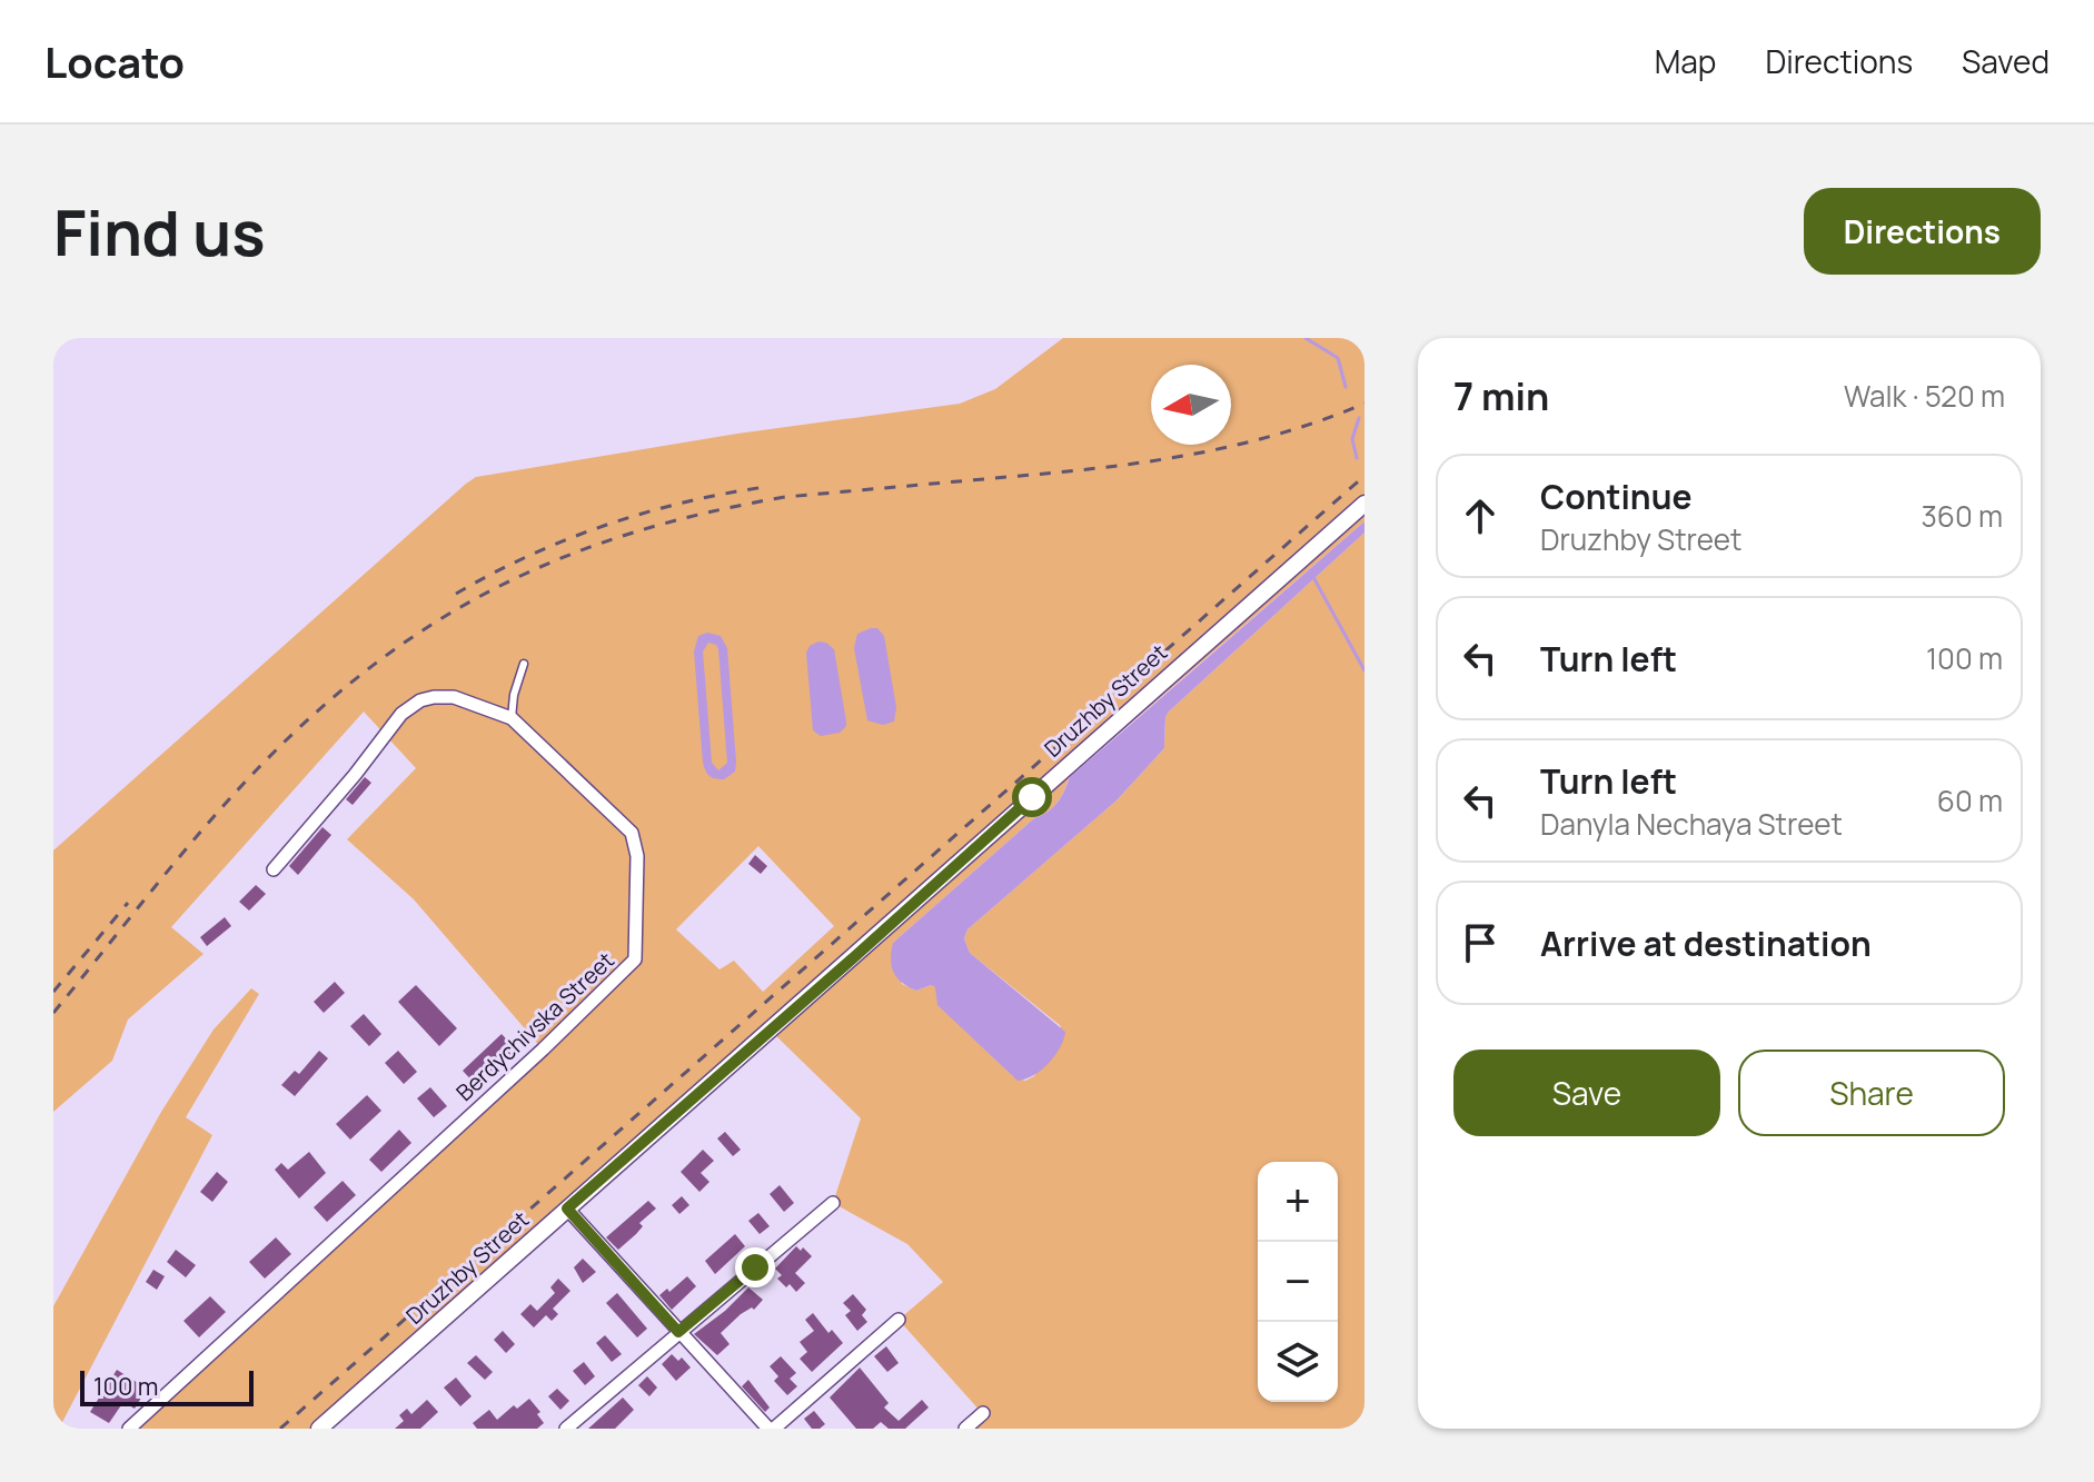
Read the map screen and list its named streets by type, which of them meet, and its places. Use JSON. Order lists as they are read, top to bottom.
{
  "streets": {
    "street": ["Druzhby Street", "Berdychivska Street"]
  },
  "scale_bar": "100 m",
  "north": "left",
  "page": {
    "header": "Locato",
    "nav": ["Map", "Directions", "Saved"],
    "buttons": [
      "Directions",
      ["Save", "Share"]
    ],
    "title": "Find us",
    "heading": ["7 min", "Walk · 520 m"],
    "list": [
      ["Continue", "Druzhby Street", "360 m"],
      ["Turn left", "100 m"],
      ["Turn left", "Danyla Nechaya Street", "60 m"],
      "Arrive at destination"
    ],
    "map_buttons": ["+", "−"],
    "scale": "100 m"
  }
}
